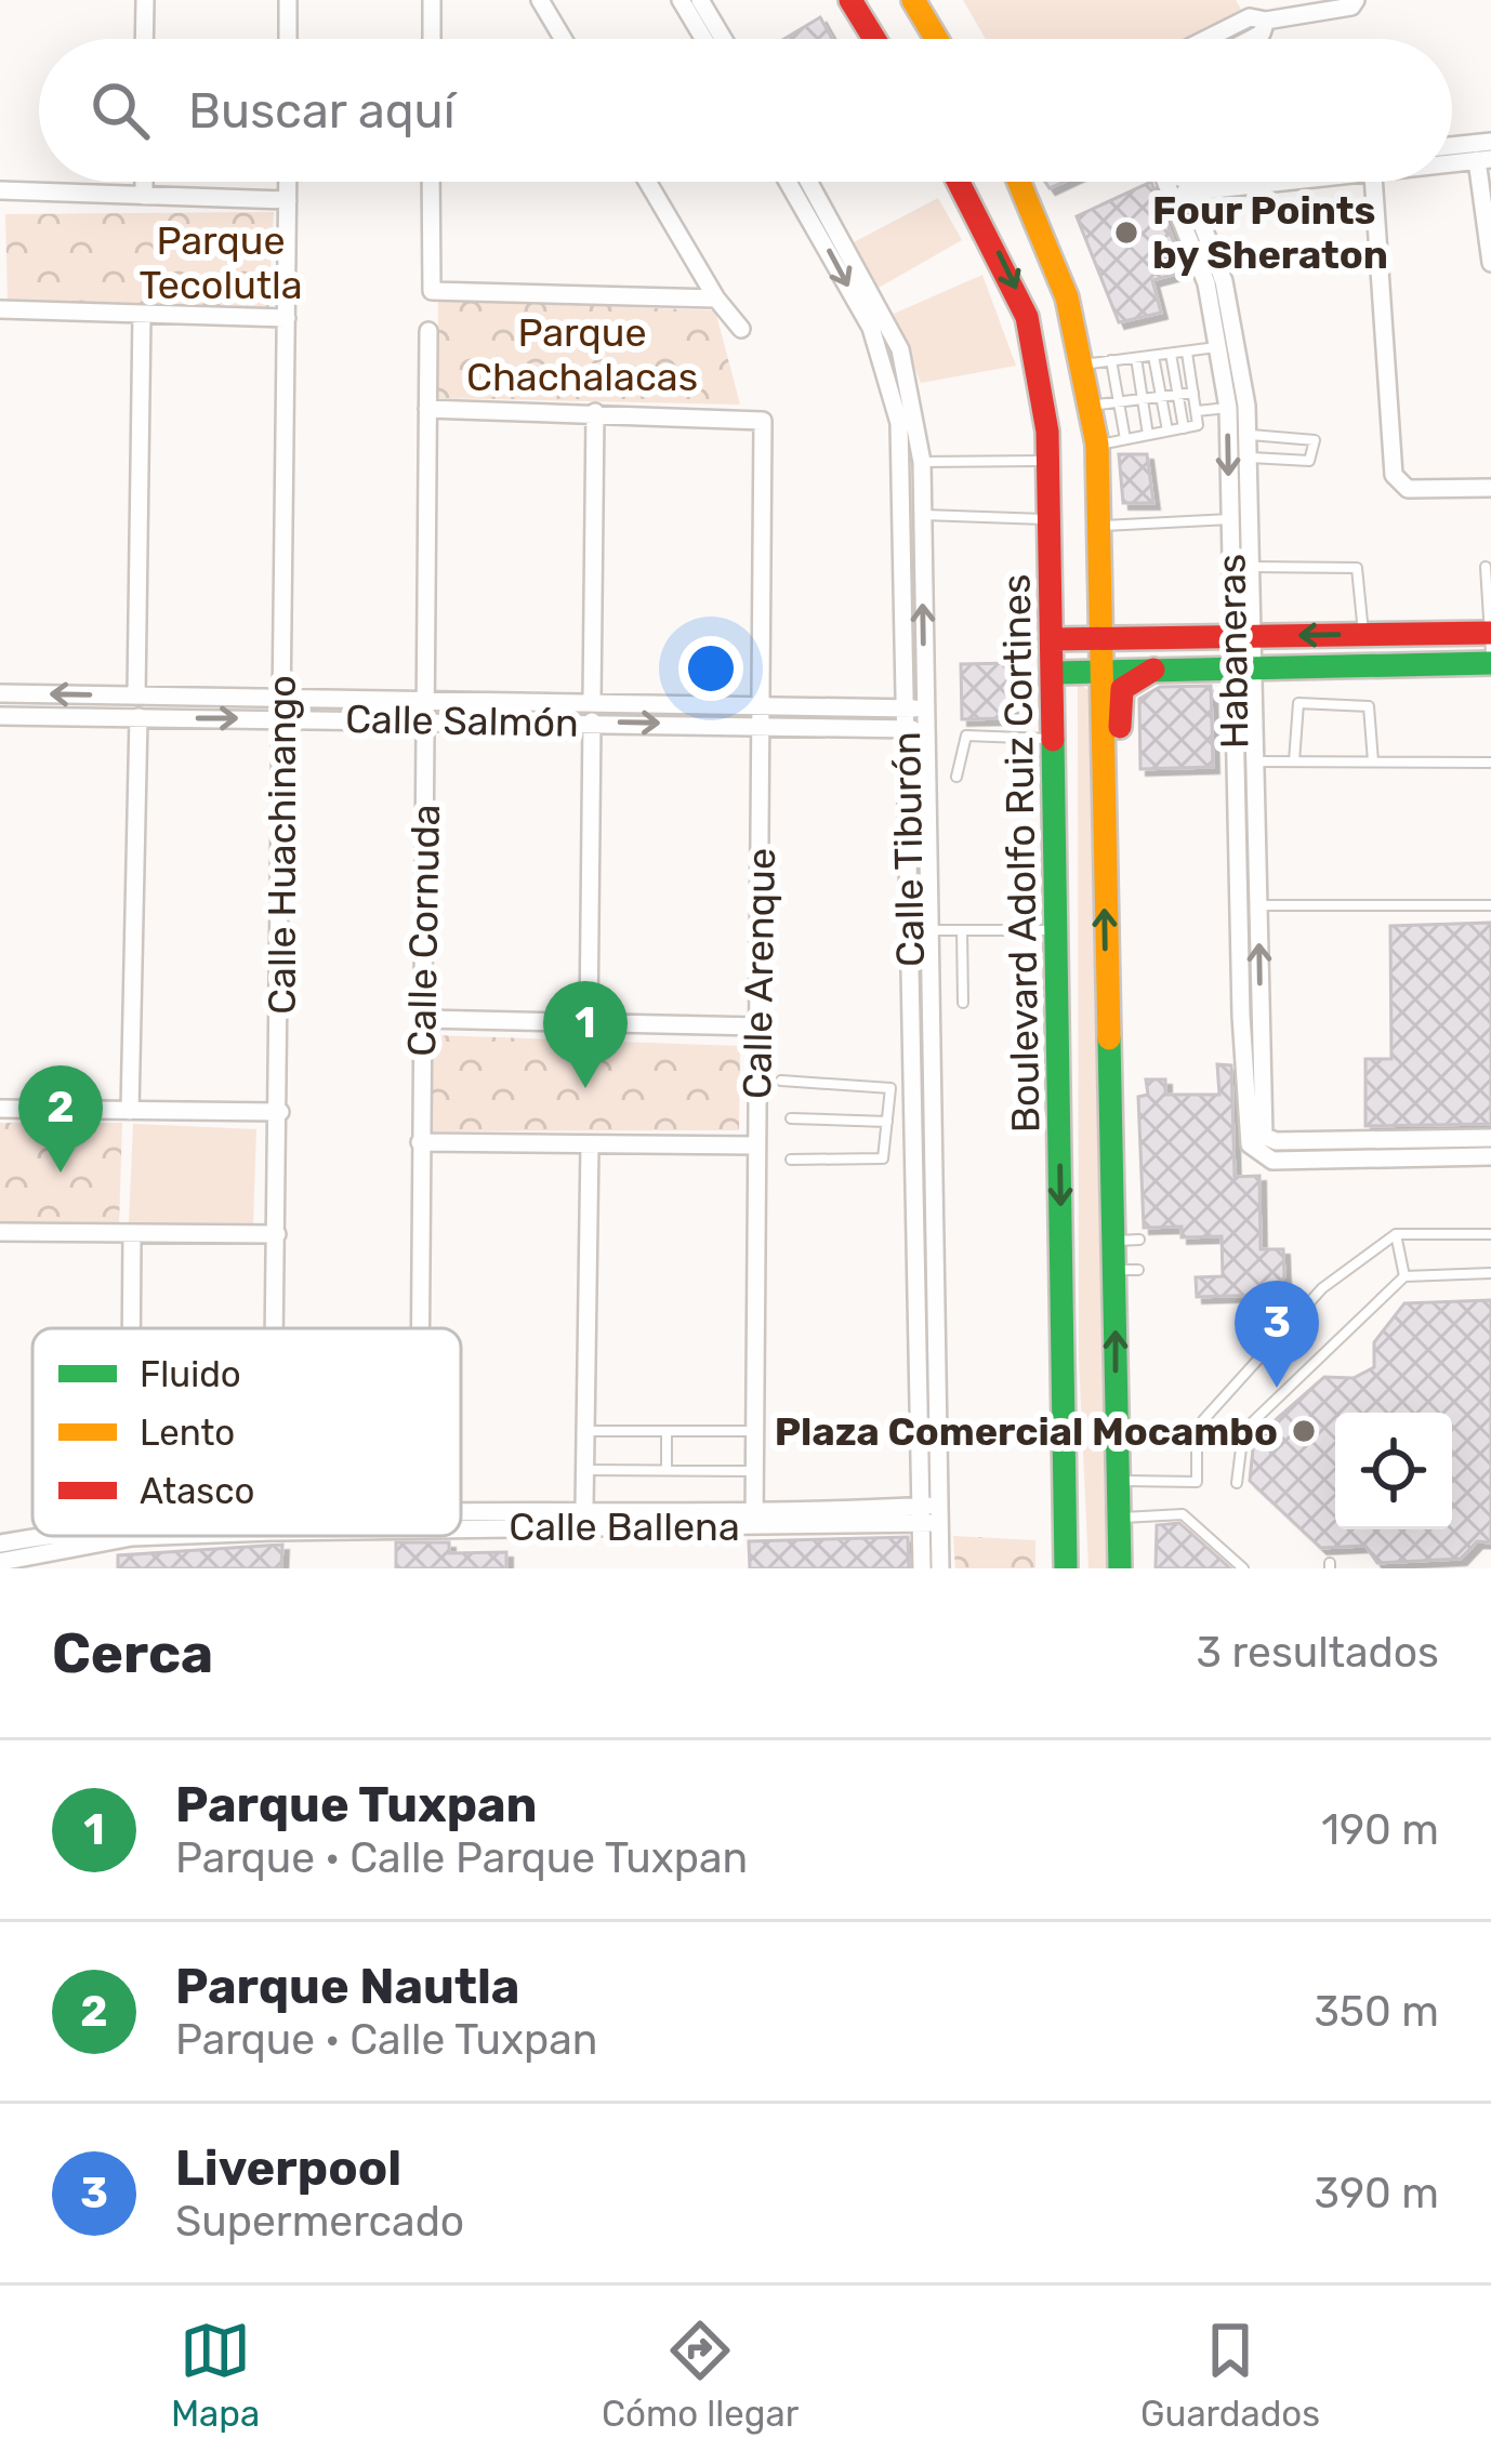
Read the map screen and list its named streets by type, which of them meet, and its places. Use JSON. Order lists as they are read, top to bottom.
{
  "streets": {
    "main road": ["Boulevard Adolfo Ruiz Cortines"],
    "street": [
      "Habaneras",
      "Calle Salmón",
      "Calle Huachinango",
      "Calle Tiburón",
      "Calle Cornuda",
      "Calle Arenque",
      "Calle Ballena"
    ]
  },
  "crossings": [
    ["Calle Salmón", "Calle Huachinango"],
    ["Calle Salmón", "Calle Tiburón"],
    ["Calle Salmón", "Calle Cornuda"],
    ["Calle Salmón", "Calle Arenque"],
    ["Calle Tiburón", "Calle Ballena"],
    ["Calle Arenque", "Calle Ballena"]
  ],
  "parks": ["Parque Tecolutla", "Parque Chachalacas"],
  "places": ["Four Points by Sheraton", "Plaza Comercial Mocambo"],
  "legend": ["Fluido", "Lento", "Atasco"],
  "page": {
    "search": "Buscar aquí",
    "pins": ["1", "2", "3"],
    "heading": ["Cerca", "3 resultados"],
    "list": [
      {
        "mark": "1",
        "name": "Parque Tuxpan",
        "note": "Parque · Calle Parque Tuxpan",
        "value": "190 m"
      },
      {
        "mark": "2",
        "name": "Parque Nautla",
        "note": "Parque · Calle Tuxpan",
        "value": "350 m"
      },
      {
        "mark": "3",
        "name": "Liverpool",
        "note": "Supermercado",
        "value": "390 m"
      }
    ],
    "nav": ["Mapa", "Cómo llegar", "Guardados"]
  }
}
